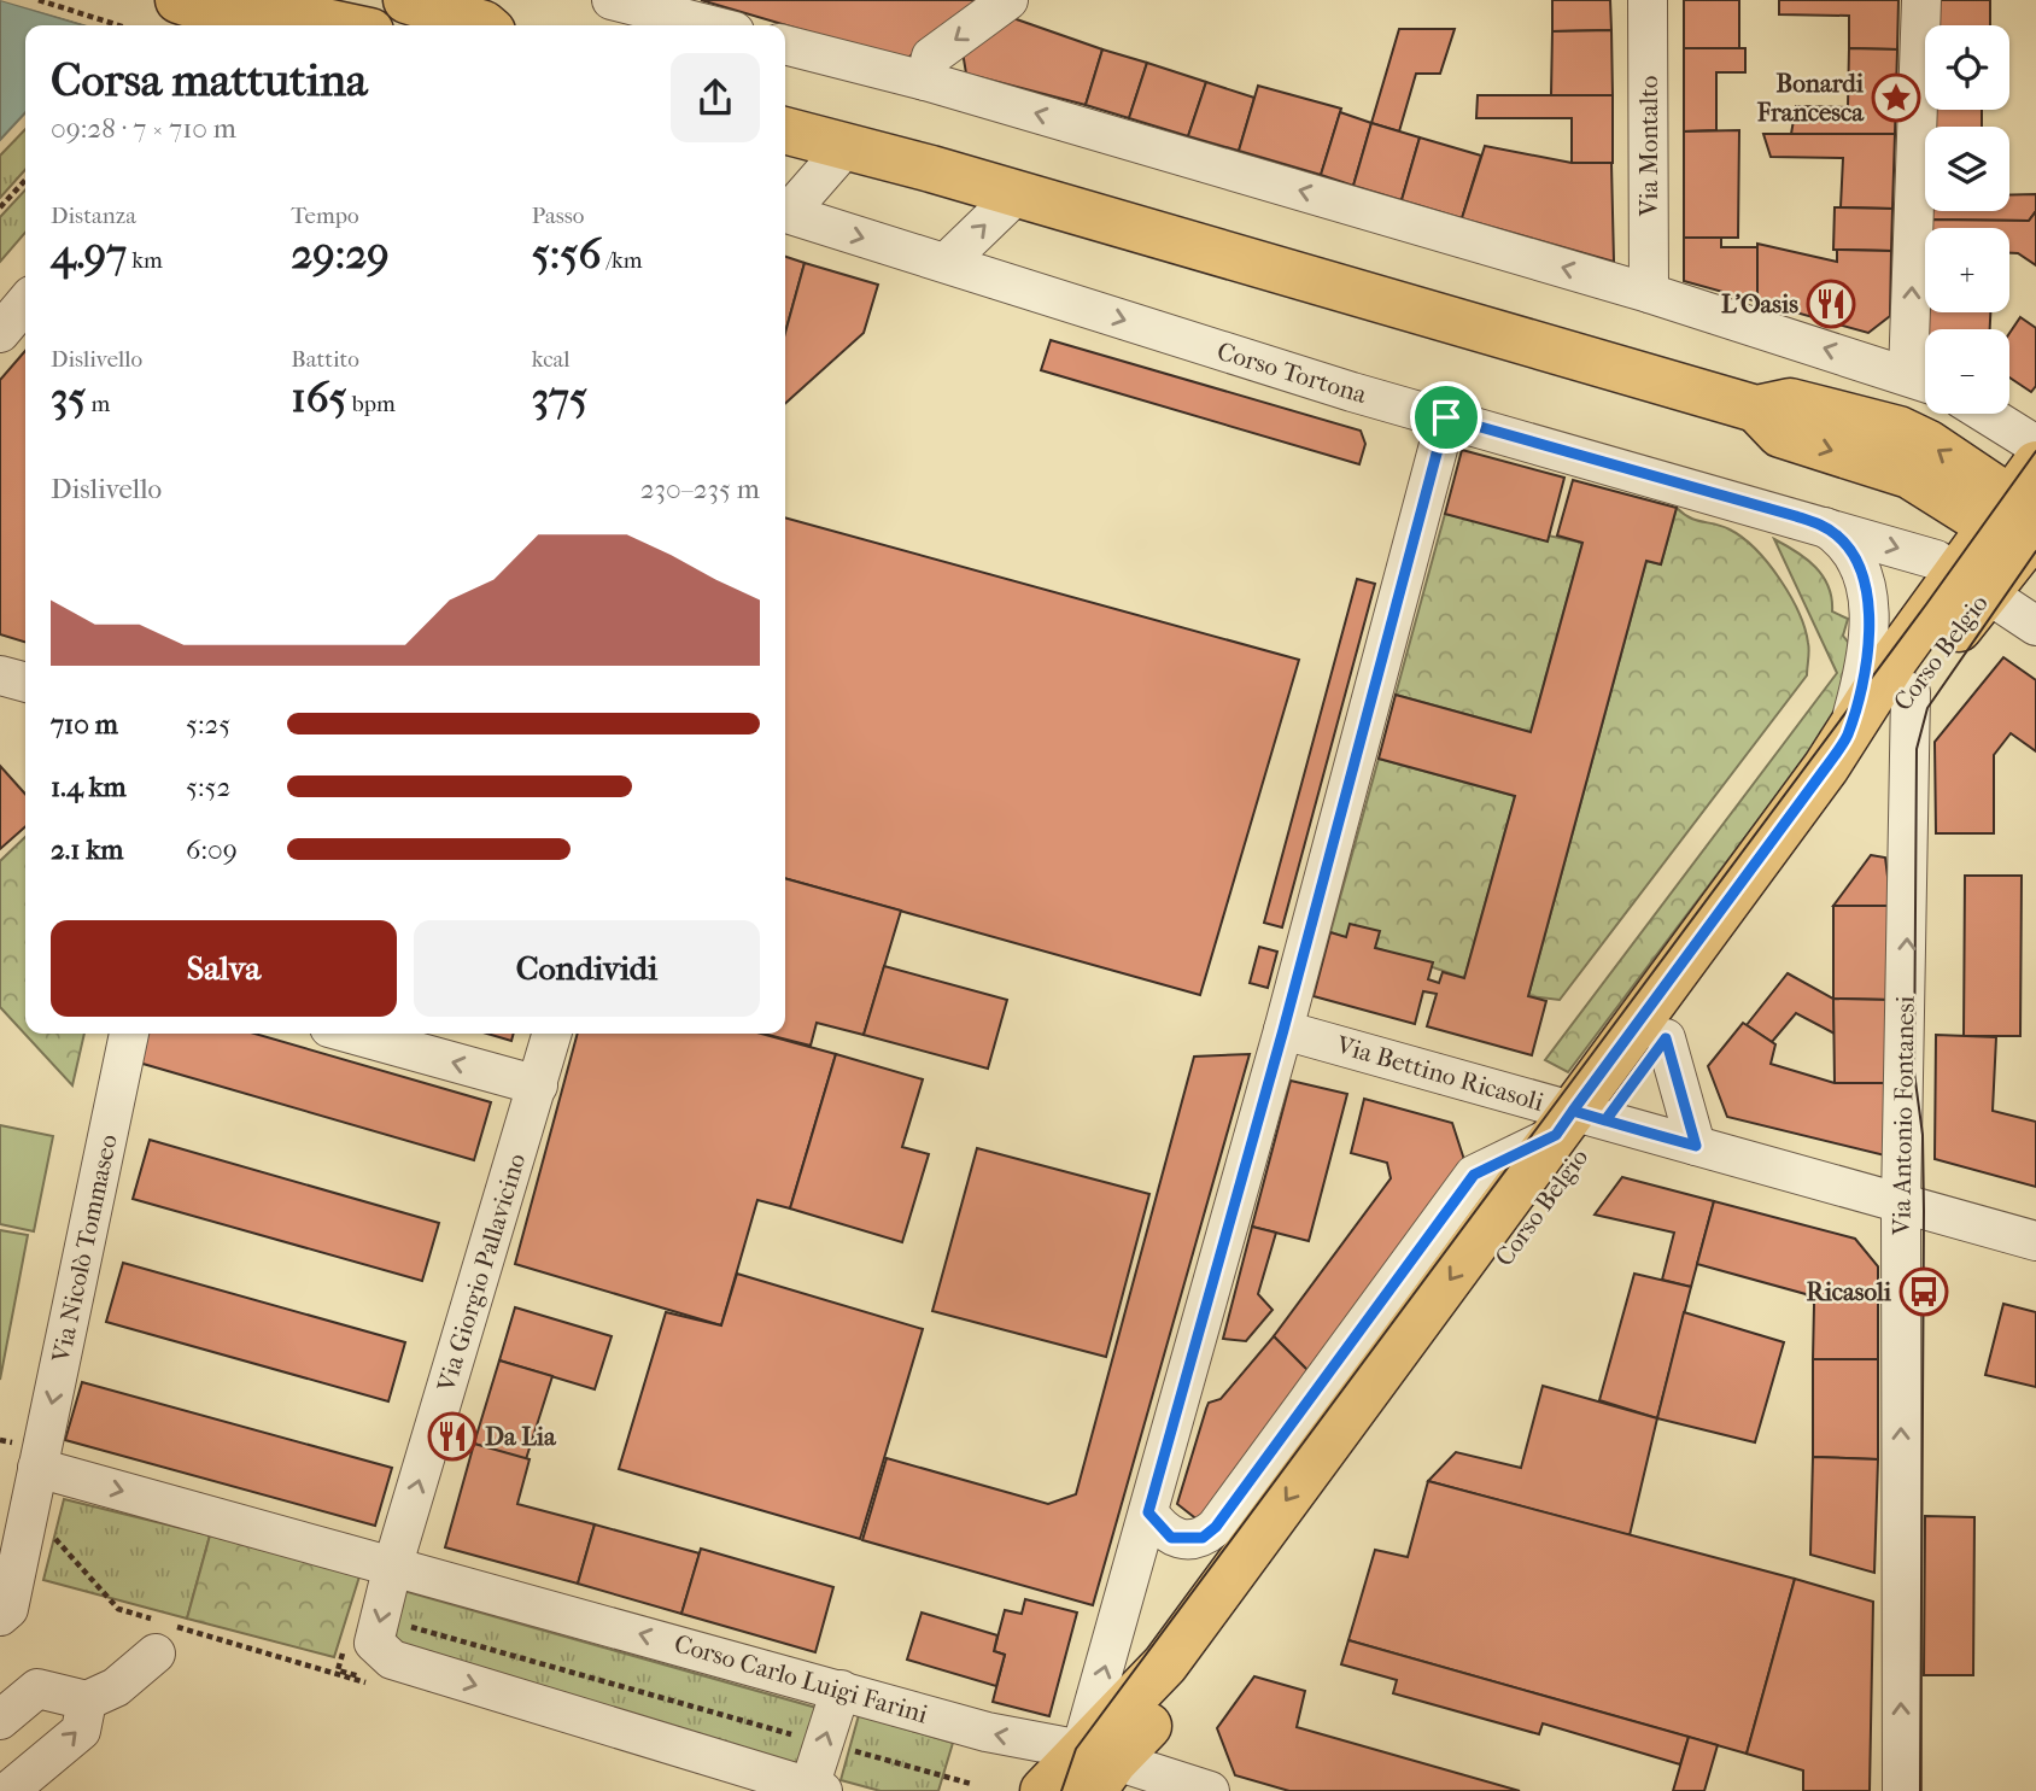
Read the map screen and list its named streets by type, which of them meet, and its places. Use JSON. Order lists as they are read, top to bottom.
{
  "streets": {
    "main road": ["Corso Belgio"],
    "street": [
      "Via Montalto",
      "Corso Tortona",
      "Via Bettino Ricasoli",
      "Via Antonio Fontanesi",
      "Via Nicolò Tommaseo",
      "Via Giorgio Pallavicino",
      "Corso Carlo Luigi Farini"
    ]
  },
  "crossings": [
    ["Corso Tortona", "Corso Belgio"],
    ["Corso Belgio", "Via Bettino Ricasoli"],
    ["Corso Belgio", "Via Antonio Fontanesi"],
    ["Corso Belgio", "Corso Carlo Luigi Farini"],
    ["Via Bettino Ricasoli", "Via Antonio Fontanesi"],
    ["Via Nicolò Tommaseo", "Corso Carlo Luigi Farini"],
    ["Via Giorgio Pallavicino", "Corso Carlo Luigi Farini"]
  ],
  "one_way": ["Via Antonio Fontanesi", "Via Nicolò Tommaseo", "Via Giorgio Pallavicino"],
  "places": {
    "place": ["Bonardi Francesca"],
    "restaurant": ["L'Oasis", "Da Lia"],
    "bus stop": ["Ricasoli"]
  },
  "page": {
    "map_buttons": ["+", "−"],
    "heading": ["Corsa mattutina", "09:28 · 7 × 710 m"],
    "stats": [
      ["Distanza", "4.97 km"],
      ["Tempo", "29:29"],
      ["Passo", "5:56 /km"],
      ["Dislivello", "35 m"],
      ["Battito", "165 bpm"],
      ["kcal", "375"]
    ],
    "chart": ["Dislivello", "230–235 m"],
    "list": [
      {
        "name": "710 m",
        "note": "5:25"
      },
      {
        "name": "1.4 km",
        "note": "5:52"
      },
      {
        "name": "2.1 km",
        "note": "6:09"
      }
    ],
    "buttons": ["Salva", "Condividi"]
  }
}
